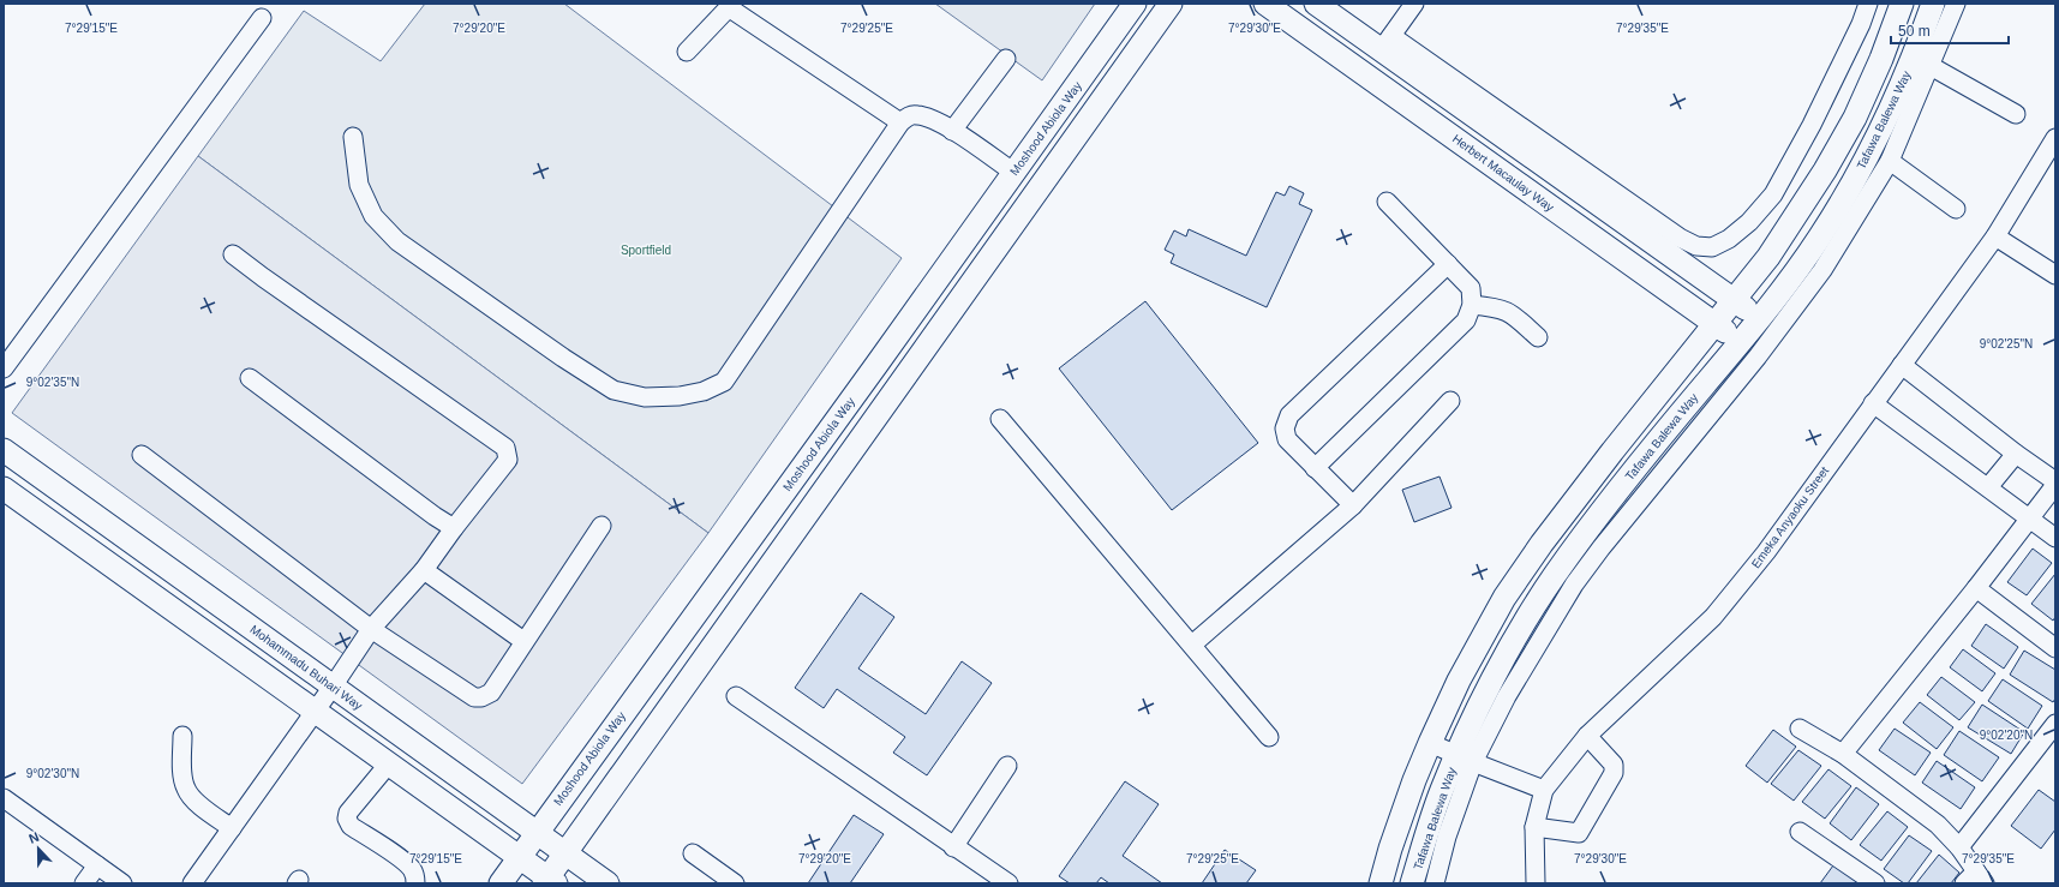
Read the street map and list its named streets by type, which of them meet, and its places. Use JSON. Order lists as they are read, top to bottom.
{
  "streets": {
    "main road": [
      "Tafawa Balewa Way",
      "Moshood Abiola Way",
      "Herbert Macaulay Way",
      "Mohammadu Buhari Way"
    ],
    "street": ["Emeka Anyaoku Street"]
  },
  "crossings": [
    ["Tafawa Balewa Way", "Herbert Macaulay Way"],
    ["Moshood Abiola Way", "Mohammadu Buhari Way"]
  ],
  "parks": ["Sportfield"],
  "scale_bar": "50 m",
  "north": "top",
  "coordinates": [
    "7°29'15\"E",
    "7°29'20\"E",
    "7°29'25\"E",
    "7°29'30\"E",
    "7°29'35\"E",
    "9°02'25\"N",
    "9°02'35\"N",
    "9°02'20\"N",
    "9°02'30\"N"
  ]
}
